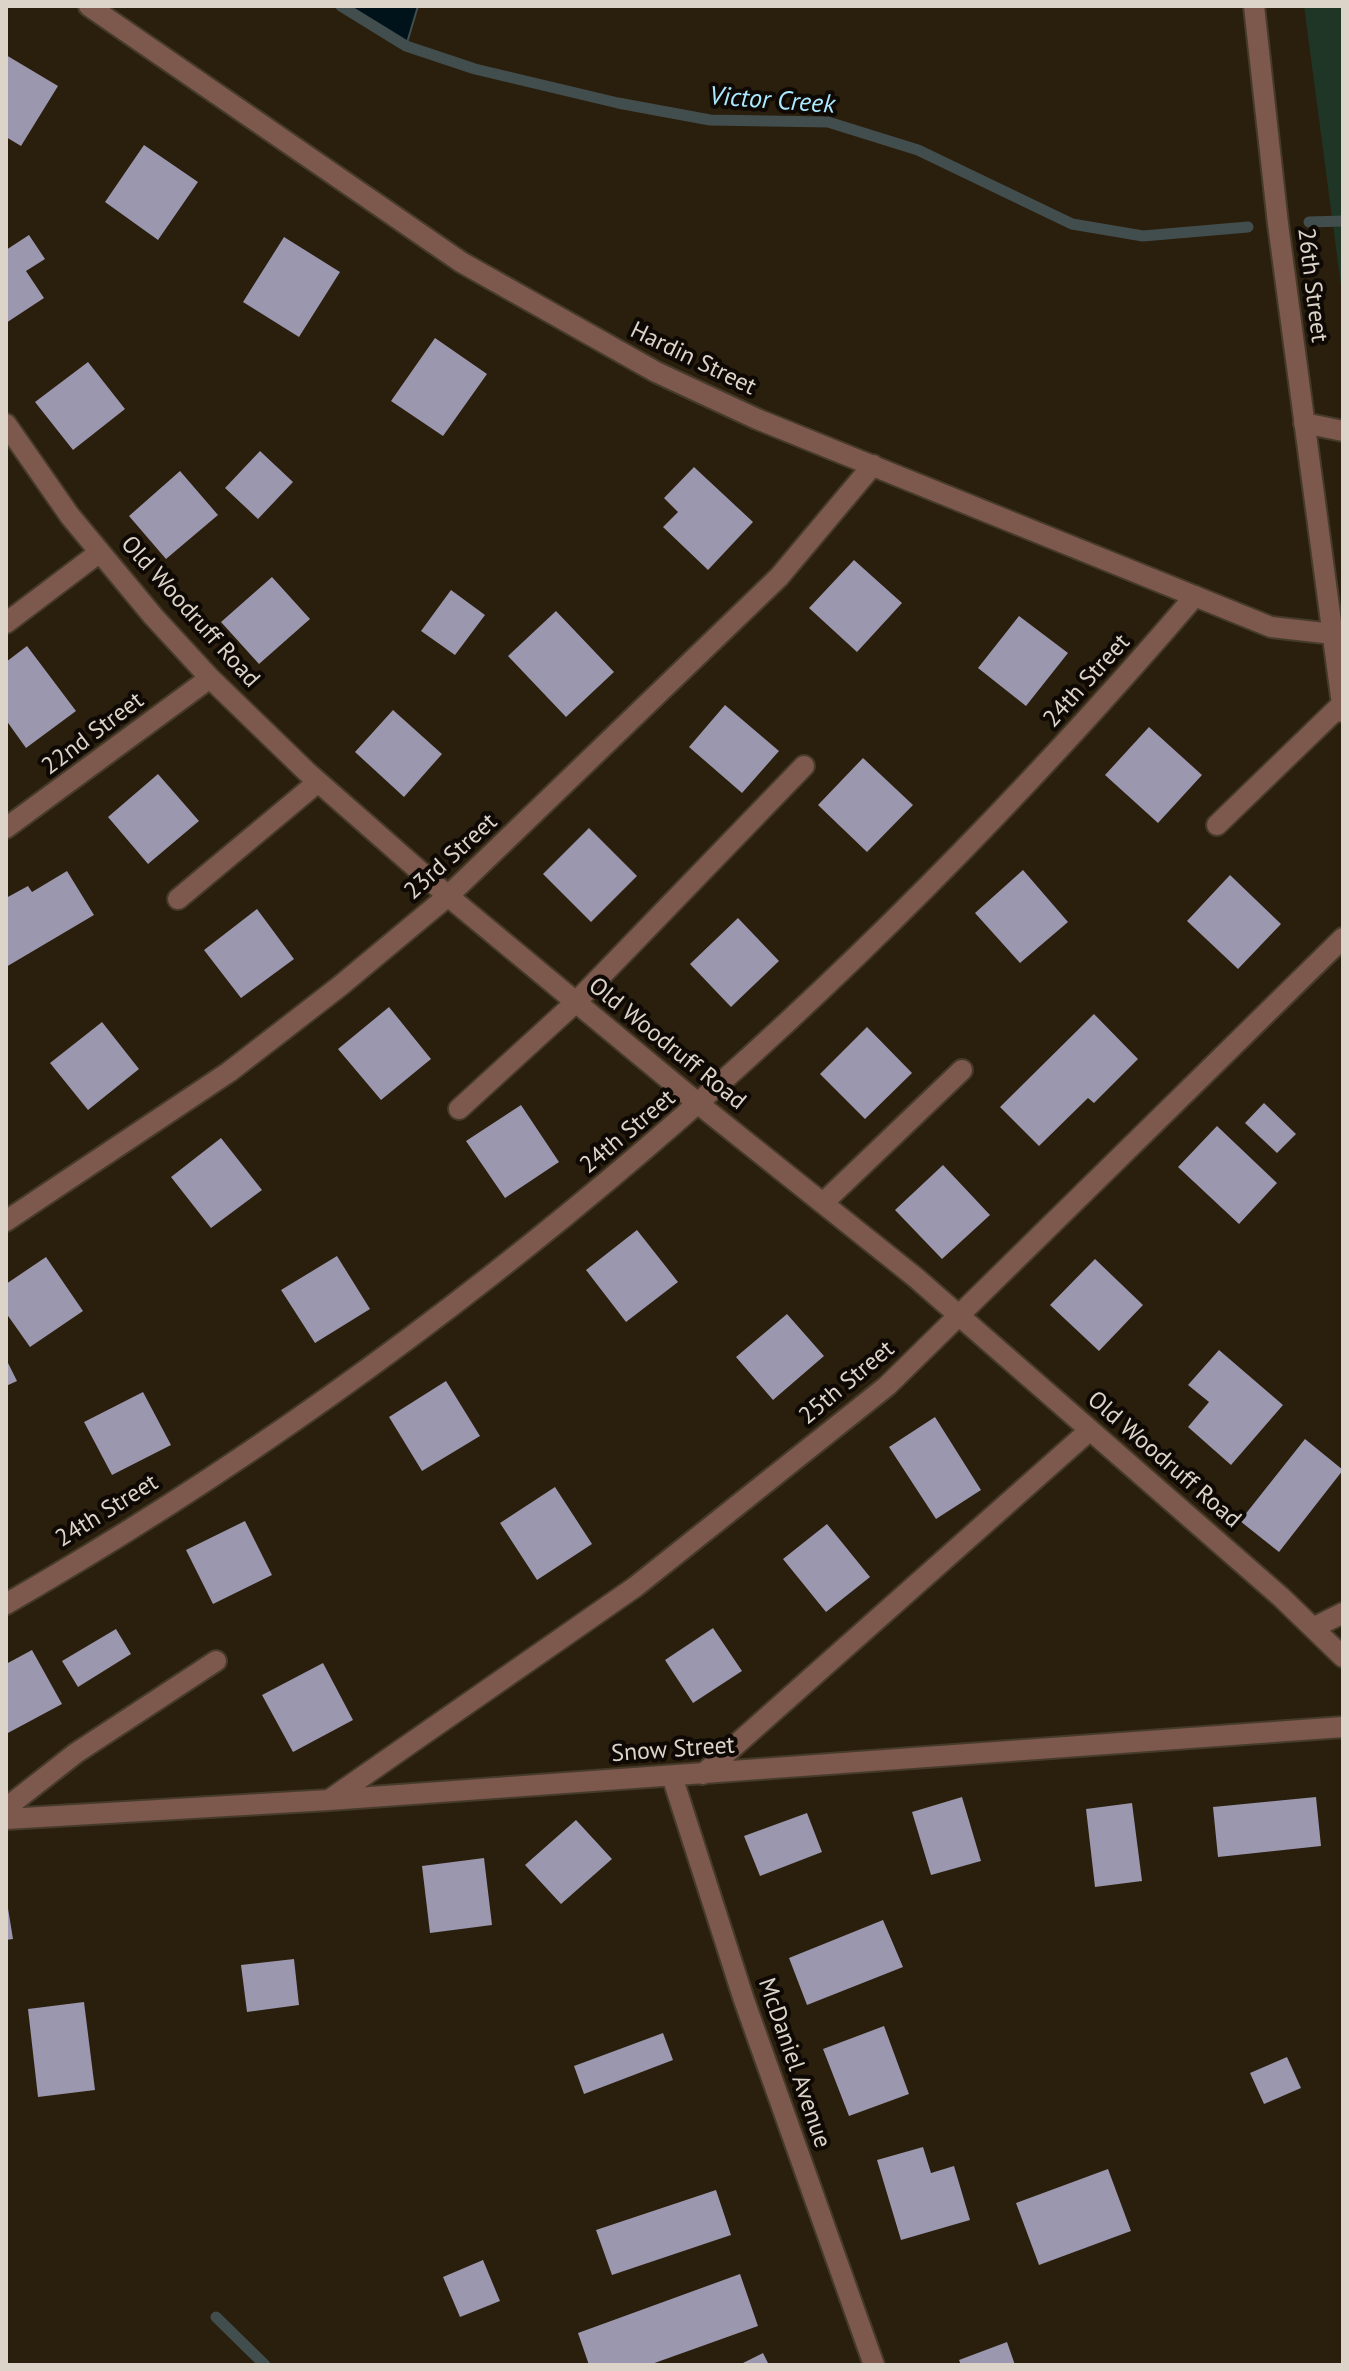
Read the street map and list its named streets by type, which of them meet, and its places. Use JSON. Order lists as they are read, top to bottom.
{
  "streets": {
    "street": [
      "26th Street",
      "Hardin Street",
      "Old Woodruff Road",
      "24th Street",
      "22nd Street",
      "23rd Street",
      "25th Street",
      "Snow Street",
      "McDaniel Avenue"
    ]
  },
  "crossings": [
    ["26th Street", "Hardin Street"],
    ["Hardin Street", "24th Street"],
    ["Hardin Street", "23rd Street"],
    ["Old Woodruff Road", "24th Street"],
    ["Old Woodruff Road", "22nd Street"],
    ["Old Woodruff Road", "23rd Street"],
    ["Old Woodruff Road", "25th Street"],
    ["25th Street", "Snow Street"],
    ["Snow Street", "McDaniel Avenue"]
  ],
  "water": ["Victor Creek"]
}
